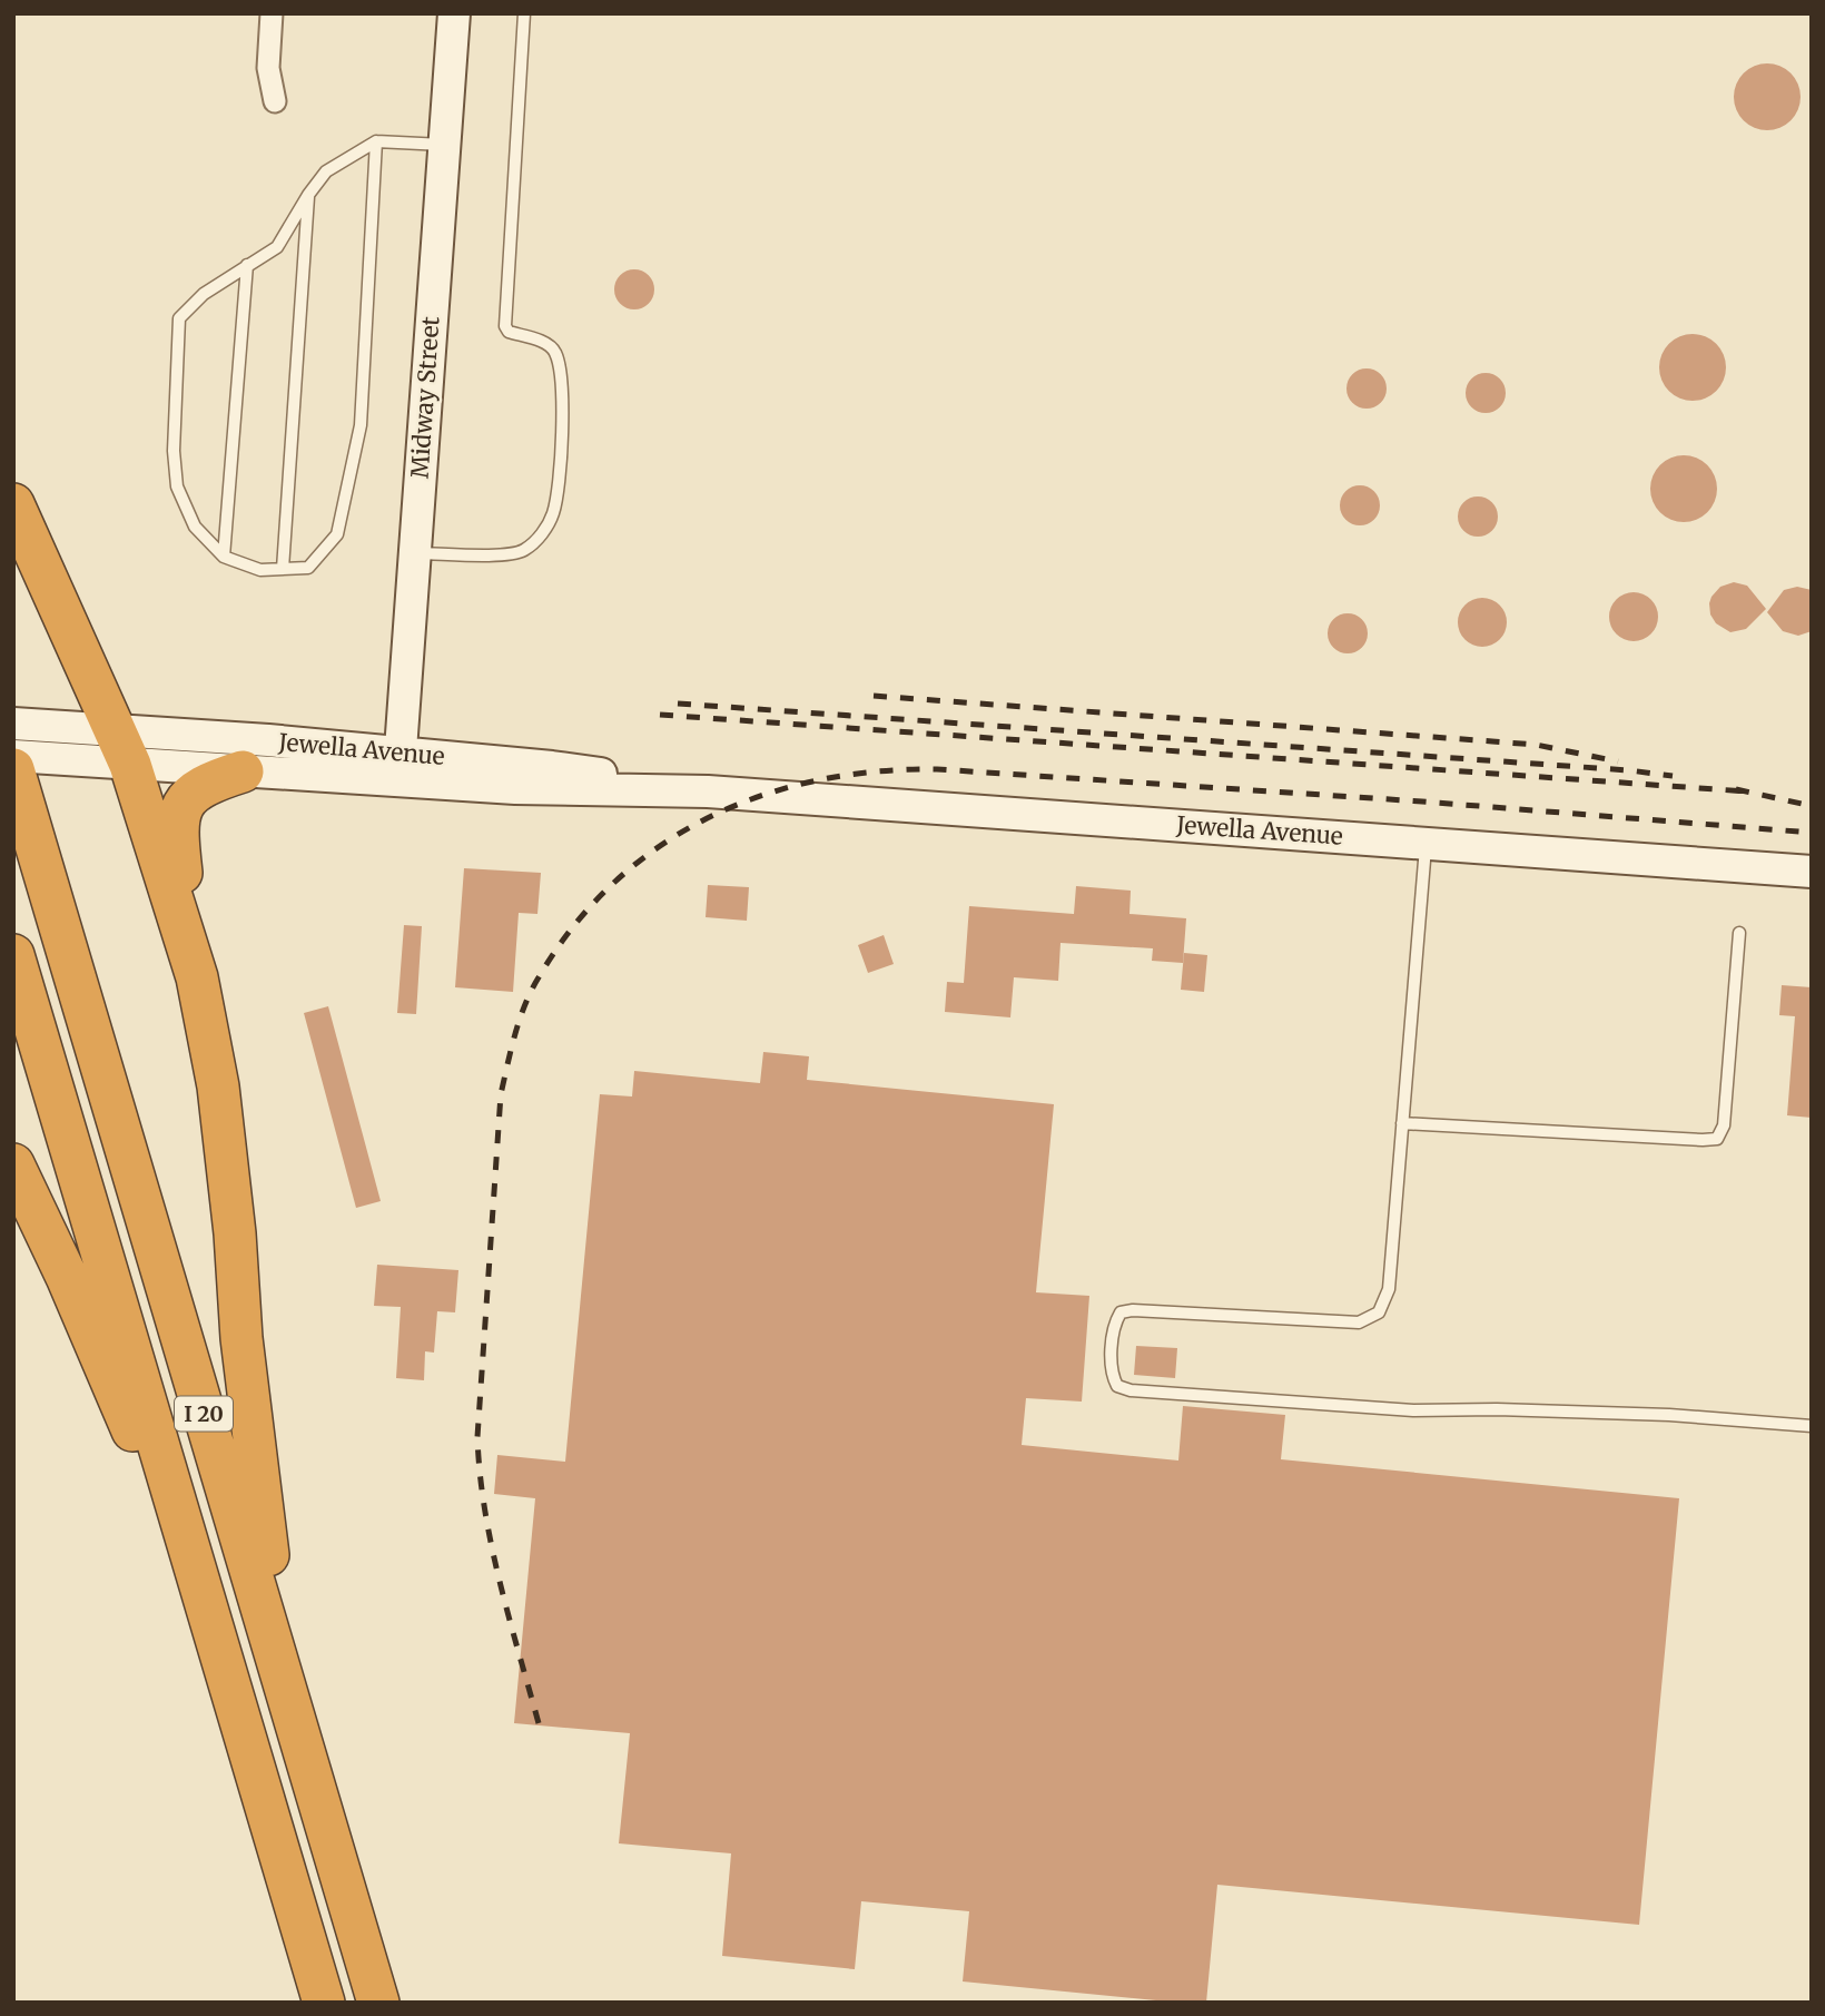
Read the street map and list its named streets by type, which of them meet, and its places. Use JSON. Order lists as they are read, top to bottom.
{
  "streets": {
    "highway": ["I 20"],
    "main road": ["Midway Street", "Jewella Avenue"]
  },
  "crossings": [
    ["Midway Street", "Jewella Avenue"]
  ]
}
